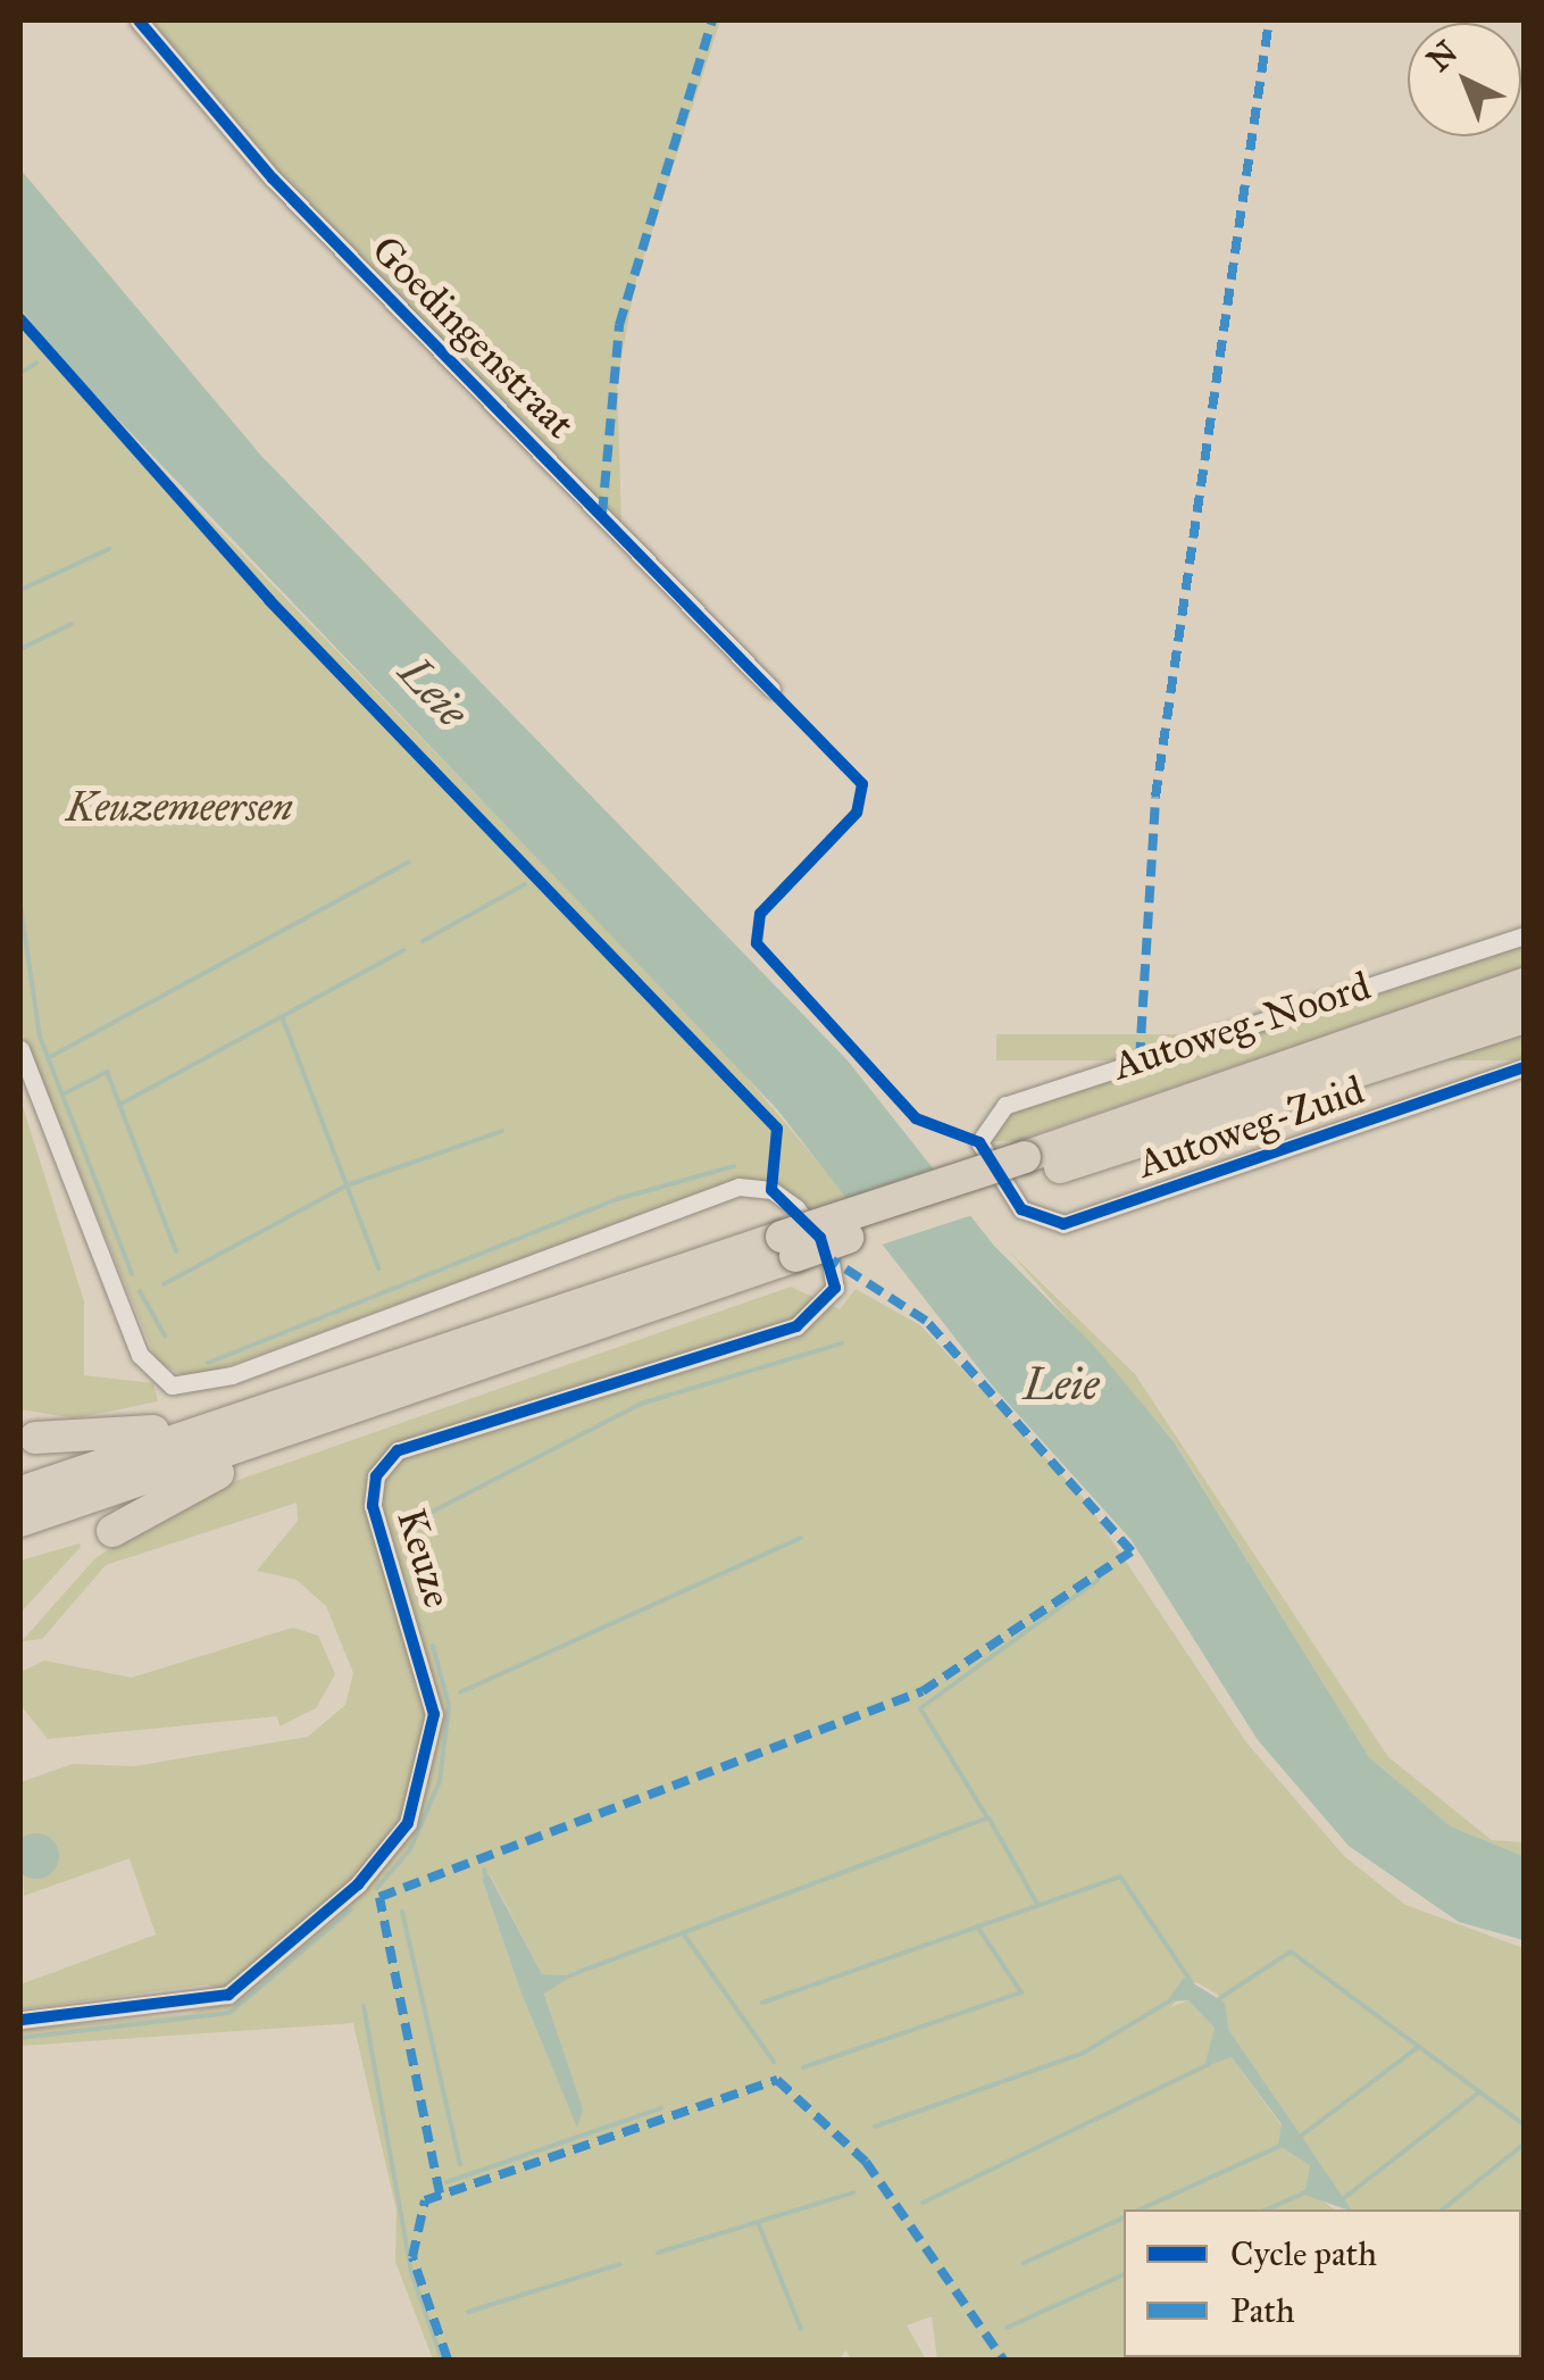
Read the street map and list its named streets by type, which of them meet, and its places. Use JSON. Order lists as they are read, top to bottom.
{
  "streets": {
    "street": [
      "Goedingenstraat",
      "Autoweg-Noord",
      "Autoweg-Zuid",
      "Keuze"
    ]
  },
  "crossings": [
    ["Autoweg-Noord", "Autoweg-Zuid"]
  ],
  "water": ["Leie"],
  "parks": ["Keuzemeersen"],
  "legend": ["Cycle path", "Path"],
  "north": "top left"
}
